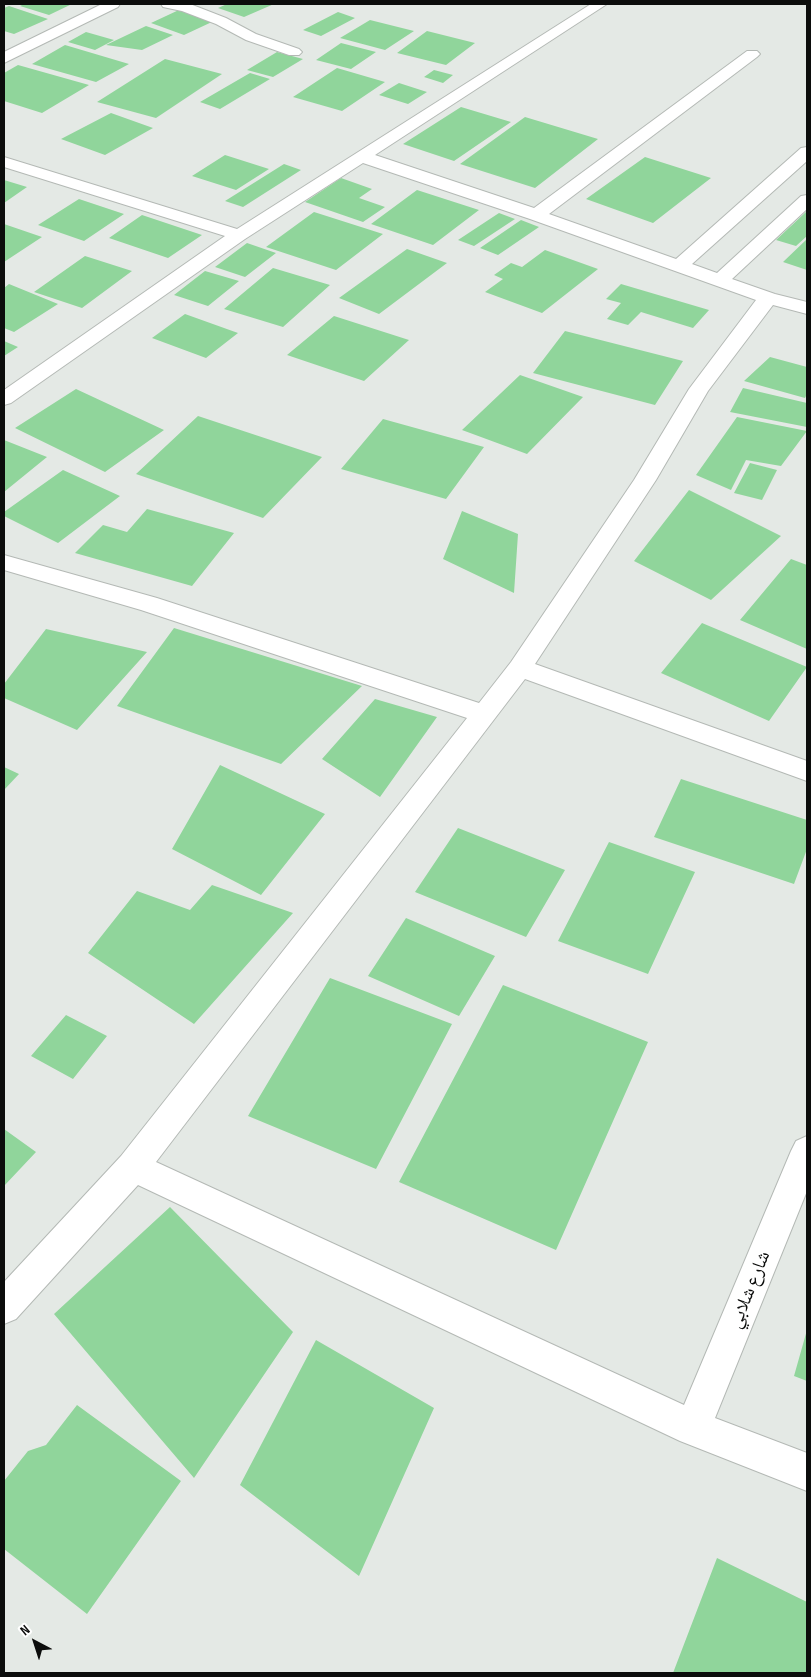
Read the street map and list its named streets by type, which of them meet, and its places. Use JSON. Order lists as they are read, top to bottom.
{
  "streets": {
    "street": ["شارع شلابي"]
  },
  "north": "top left"
}
